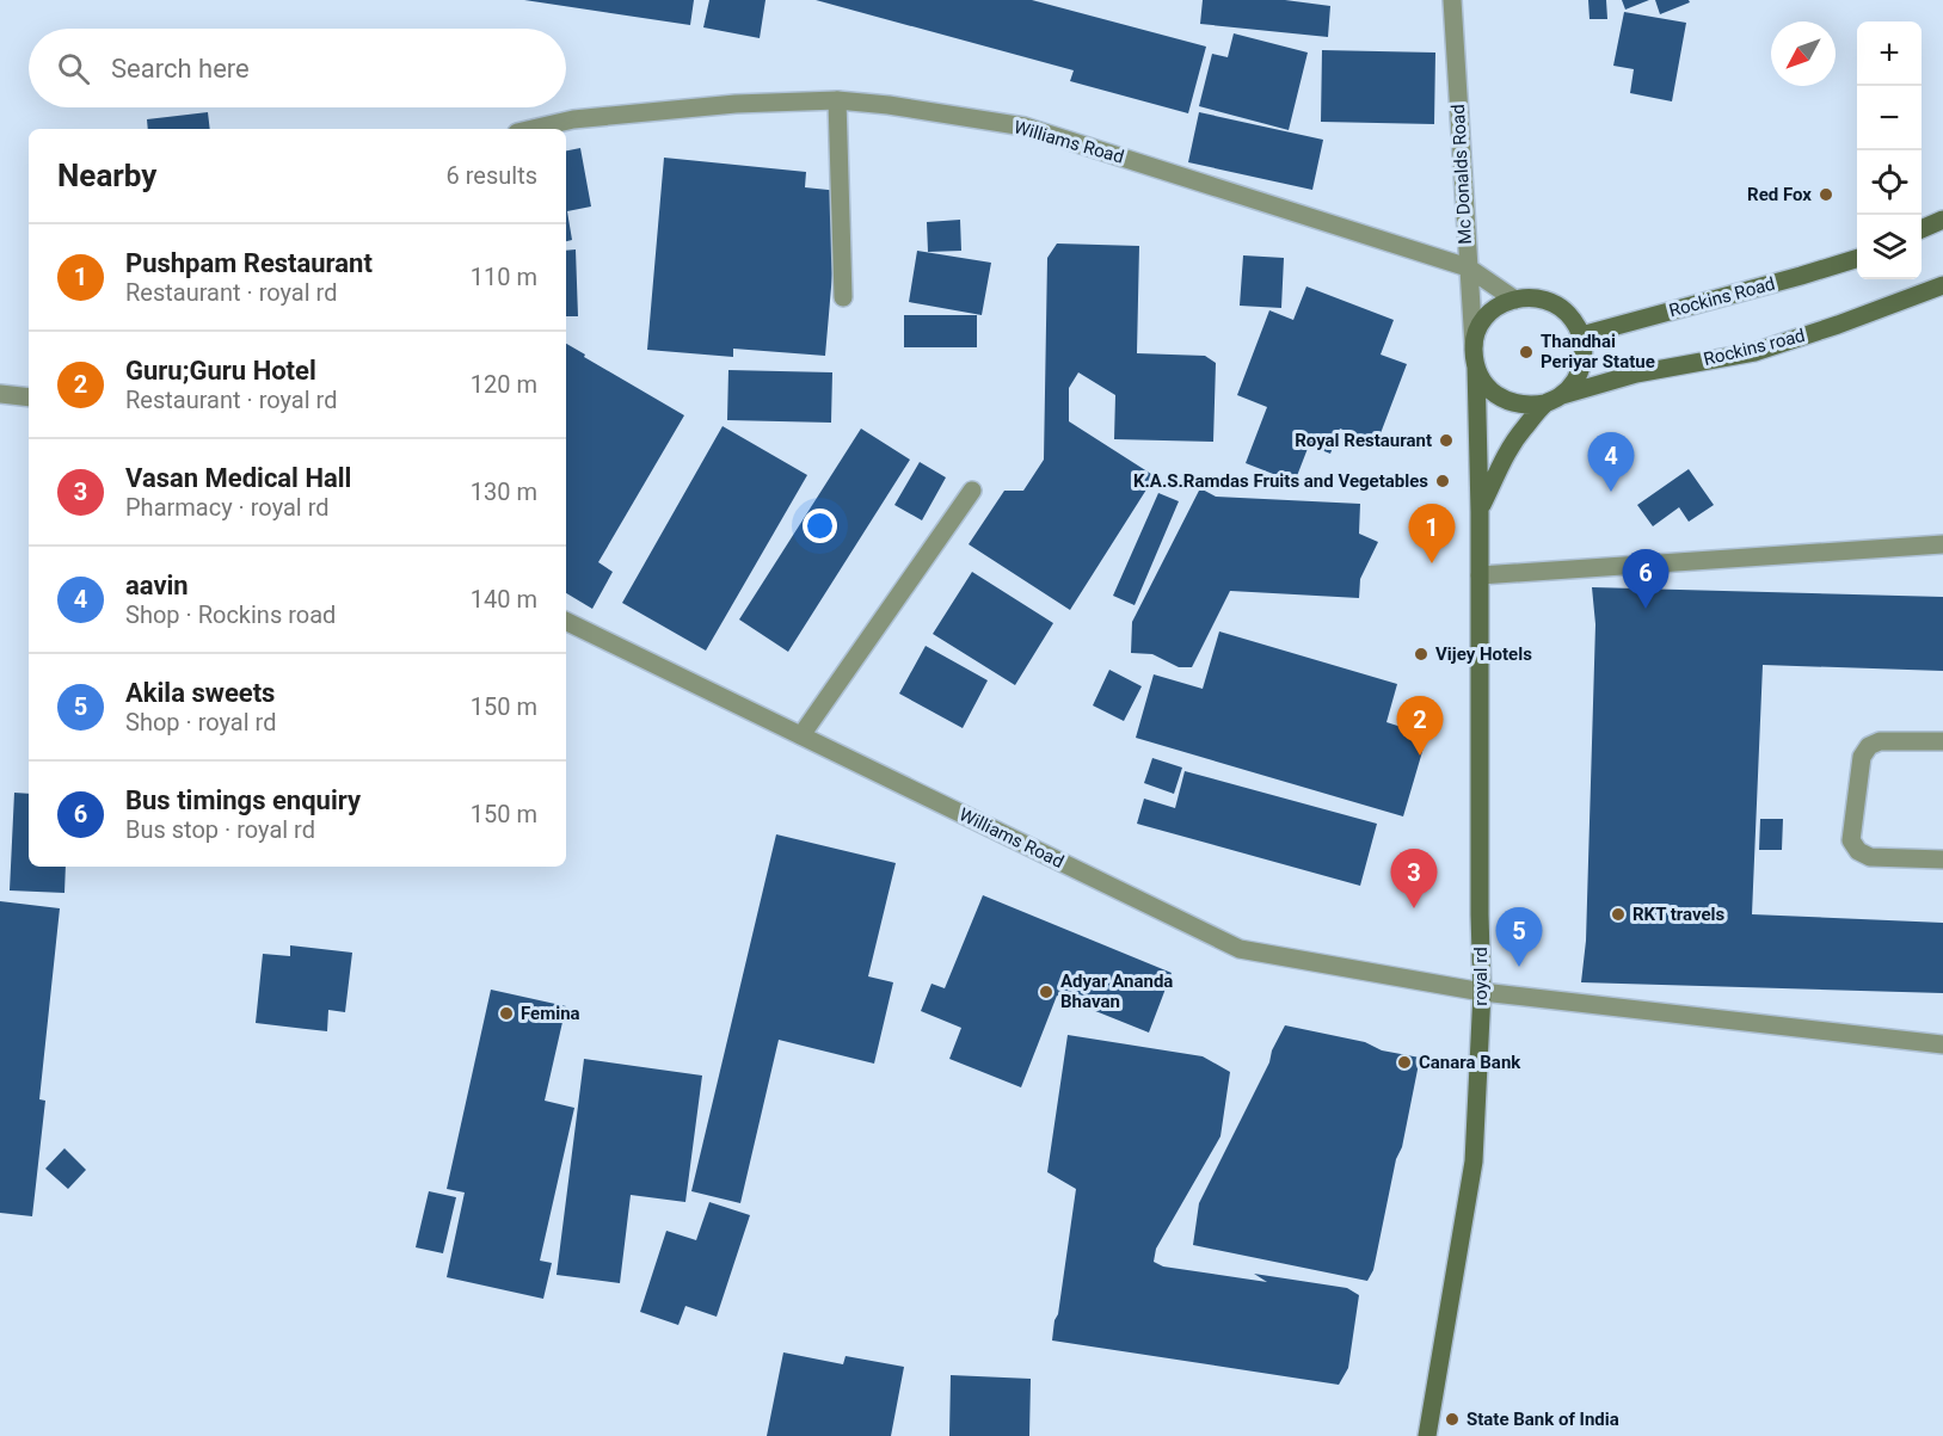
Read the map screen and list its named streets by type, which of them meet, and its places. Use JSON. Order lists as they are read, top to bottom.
{
  "streets": {
    "main road": ["Rockins Road", "Rockins road", "royal rd"],
    "street": ["Williams Road", "Mc Donalds Road"]
  },
  "crossings": [
    ["Williams Road", "Mc Donalds Road"],
    ["Williams Road", "Rockins Road"],
    ["Williams Road", "Rockins road"],
    ["Williams Road", "royal rd"],
    ["Mc Donalds Road", "Rockins Road"],
    ["Mc Donalds Road", "Rockins road"],
    ["Mc Donalds Road", "royal rd"],
    ["Rockins Road", "Rockins road"],
    ["Rockins Road", "royal rd"],
    ["Rockins road", "royal rd"]
  ],
  "places": [
    "Red Fox",
    "Thandhai Periyar Statue",
    "Royal Restaurant",
    "K.A.S.Ramdas Fruits and Vegetables",
    "Vijey Hotels",
    "RKT travels",
    "Adyar Ananda Bhavan",
    "Femina",
    "Canara Bank",
    "State Bank of India"
  ],
  "north": "bottom left",
  "page": {
    "map_buttons": ["+", "−"],
    "search": "Search here",
    "heading": ["Nearby", "6 results"],
    "list": [
      {
        "mark": "1",
        "name": "Pushpam Restaurant",
        "note": "Restaurant · royal rd",
        "value": "110 m"
      },
      {
        "mark": "2",
        "name": "Guru;Guru Hotel",
        "note": "Restaurant · royal rd",
        "value": "120 m"
      },
      {
        "mark": "3",
        "name": "Vasan Medical Hall",
        "note": "Pharmacy · royal rd",
        "value": "130 m"
      },
      {
        "mark": "4",
        "name": "aavin",
        "note": "Shop · Rockins road",
        "value": "140 m"
      },
      {
        "mark": "5",
        "name": "Akila sweets",
        "note": "Shop · royal rd",
        "value": "150 m"
      },
      {
        "mark": "6",
        "name": "Bus timings enquiry",
        "note": "Bus stop · royal rd",
        "value": "150 m"
      }
    ],
    "pins": [
      "4",
      "1",
      "6",
      "2",
      "3",
      "5"
    ]
  }
}
